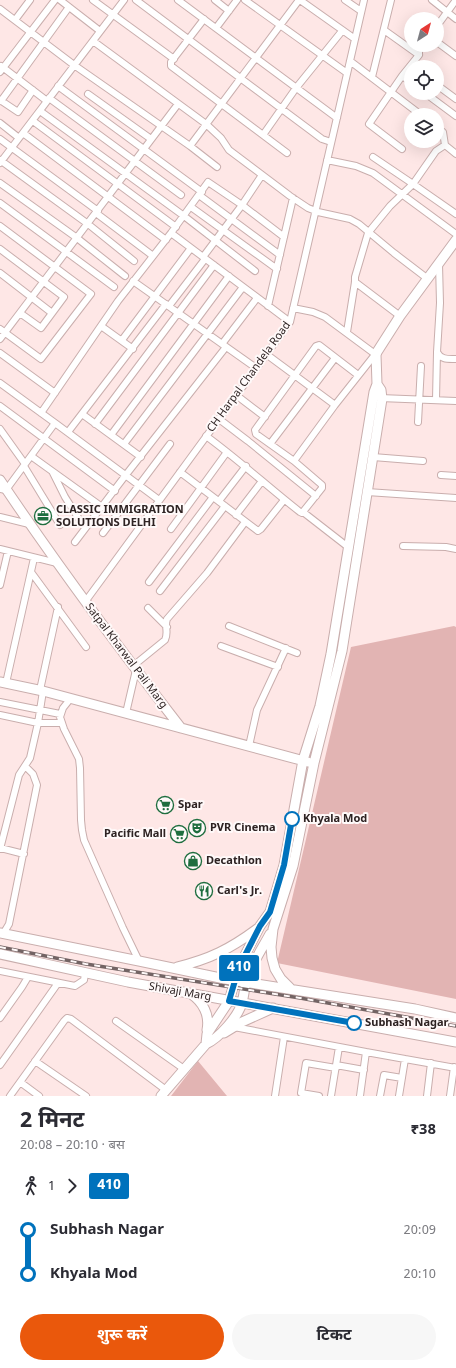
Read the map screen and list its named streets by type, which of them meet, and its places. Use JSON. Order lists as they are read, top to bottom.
{
  "streets": {
    "street": ["CH Harpal Chandela Road", "Satpal Kharwal Pali Marg", "Shivaji Marg"]
  },
  "crossings": [
    ["CH Harpal Chandela Road", "Satpal Kharwal Pali Marg"]
  ],
  "places": {
    "office": ["CLASSIC IMMIGRATION SOLUTIONS DELHI"],
    "supermarket": ["Spar", "Pacific Mall"],
    "other": ["Khyala Mod", "Subhash Nagar"],
    "theatre": ["PVR Cinema"],
    "shop": ["Decathlon"],
    "restaurant": ["Carl's Jr."]
  },
  "lines": ["bus line 410"],
  "north": "top right",
  "page": {
    "on_map": "410",
    "heading": ["2 मिनट", "20:08 – 20:10 · बस", "₹38"],
    "legs": ["1", "410"],
    "list": [
      {
        "name": "Subhash Nagar",
        "value": "20:09"
      },
      {
        "name": "Khyala Mod",
        "value": "20:10"
      }
    ],
    "buttons": ["शुरू करें", "टिकट"]
  }
}
